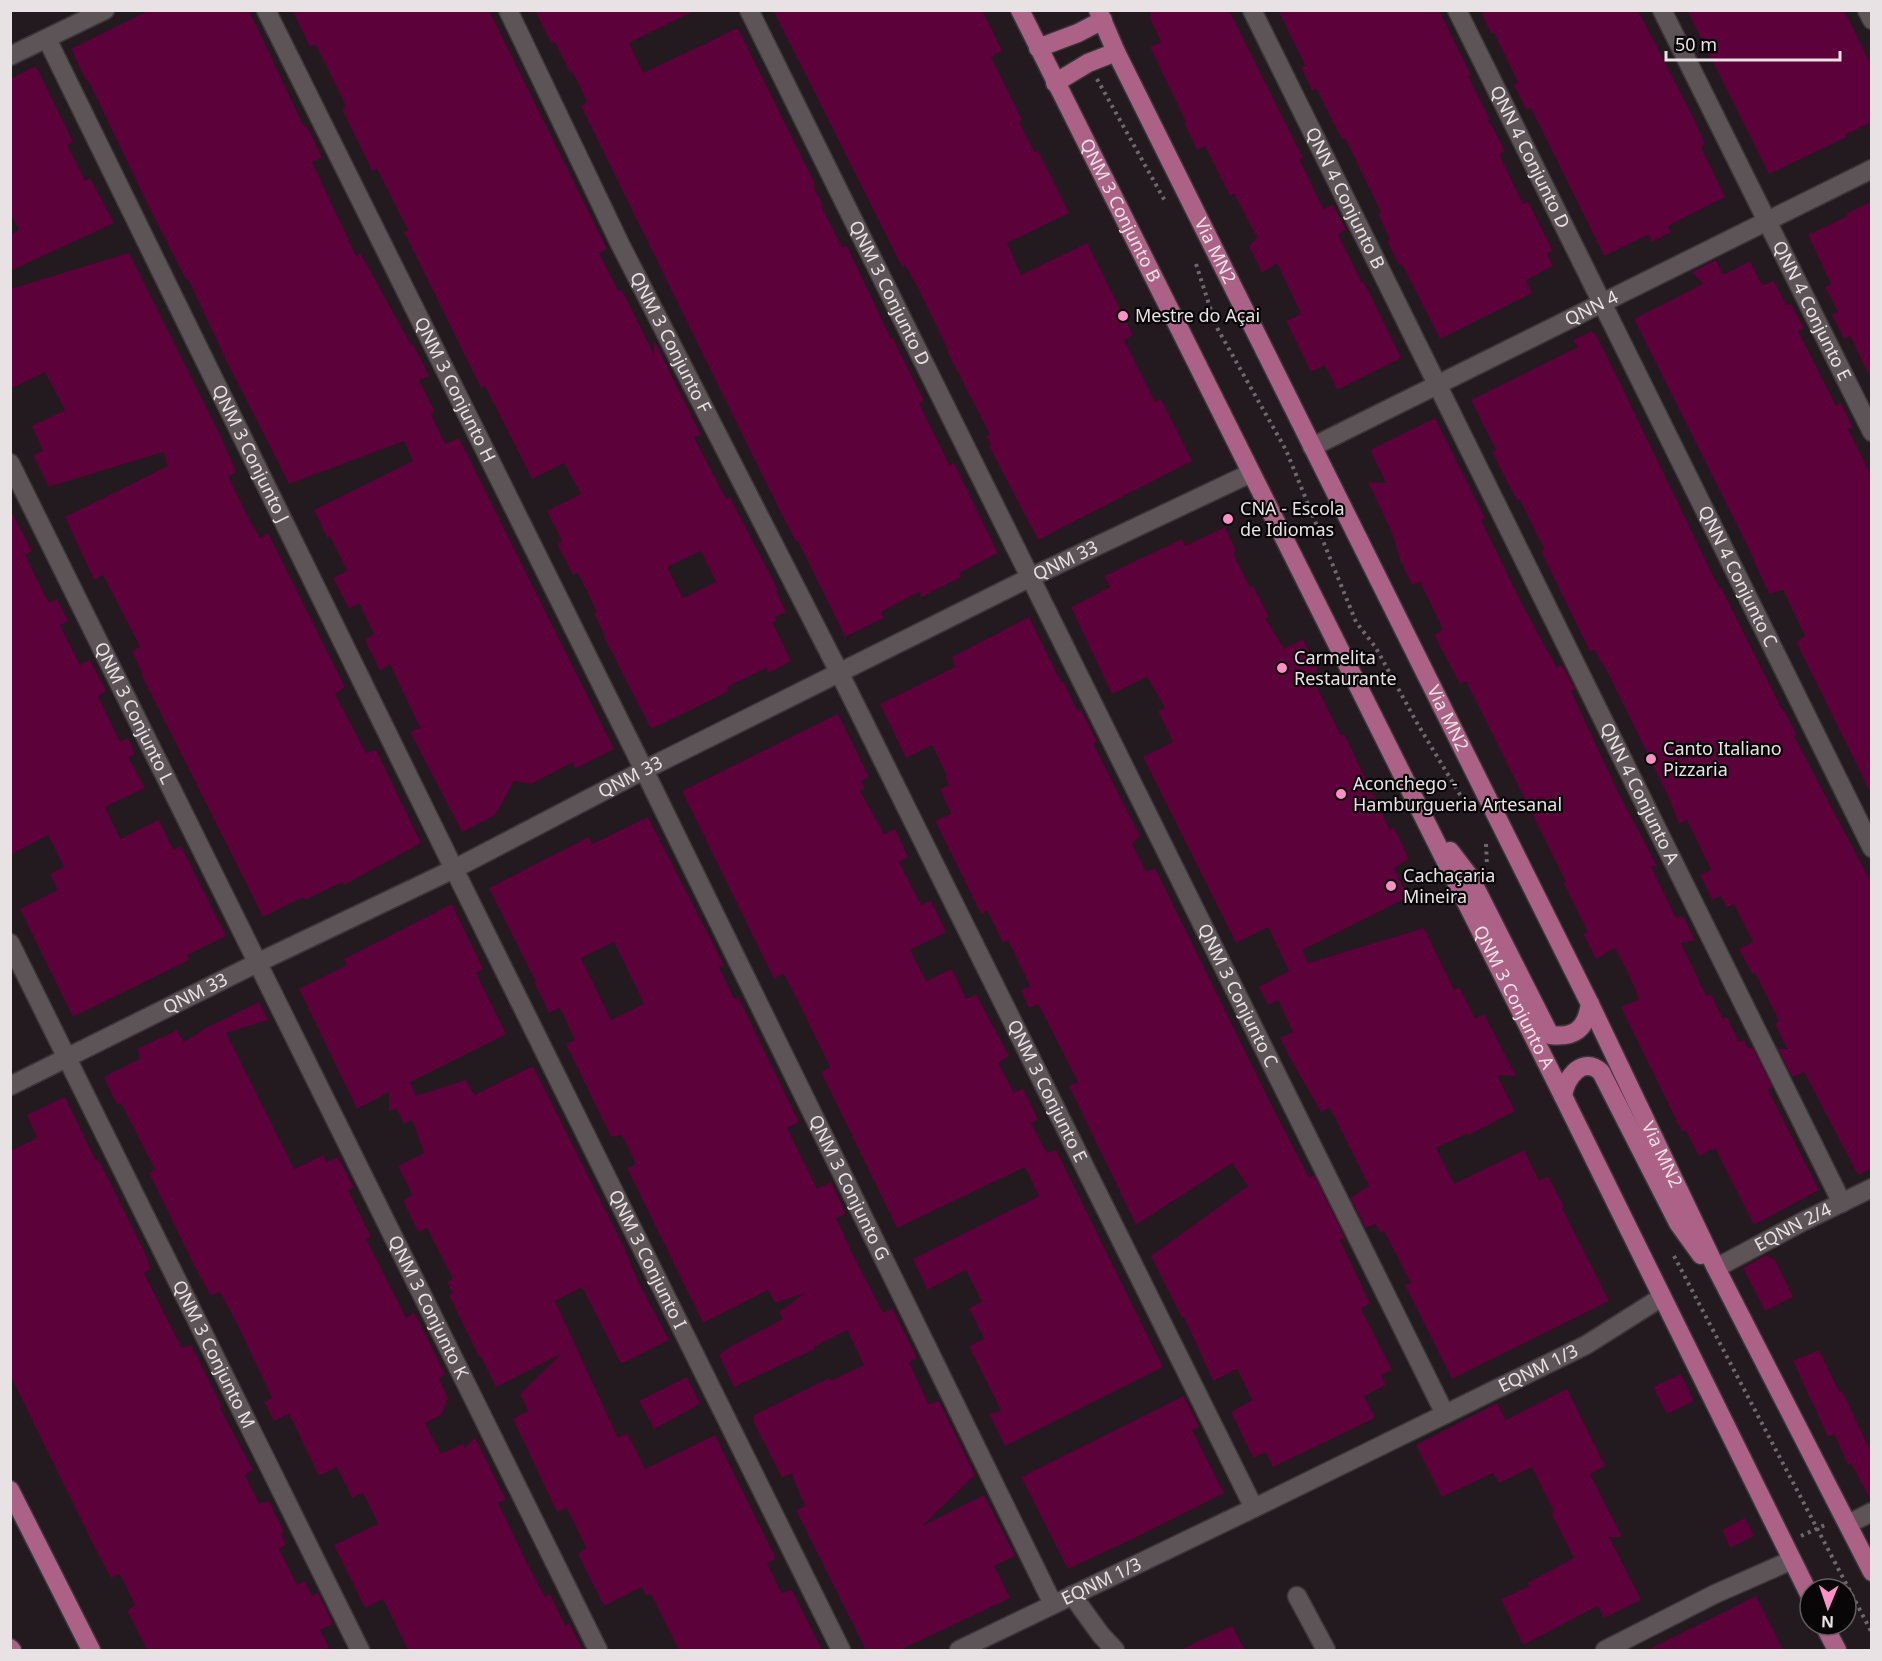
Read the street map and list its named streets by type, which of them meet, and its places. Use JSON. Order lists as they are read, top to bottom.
{
  "streets": {
    "main road": ["QNM 3 Conjunto B", "Via MN2", "QNM 3 Conjunto A"],
    "street": [
      "QNN 4 Conjunto D",
      "QNN 4 Conjunto B",
      "QNM 3 Conjunto D",
      "QNN 4",
      "QNN 4 Conjunto E",
      "QNM 3 Conjunto F",
      "QNM 3 Conjunto H",
      "QNM 3 Conjunto J",
      "QNM 33",
      "QNN 4 Conjunto C",
      "QNM 3 Conjunto L",
      "QNN 4 Conjunto A",
      "QNM 3 Conjunto C",
      "QNM 3 Conjunto E",
      "QNM 3 Conjunto G",
      "EQNN 2/4",
      "QNM 3 Conjunto I",
      "QNM 3 Conjunto K",
      "QNM 3 Conjunto M",
      "EQNM 1/3"
    ]
  },
  "crossings": [
    ["QNN 4 Conjunto D", "QNN 4"],
    ["QNN 4 Conjunto D", "QNN 4 Conjunto C"],
    ["QNN 4 Conjunto B", "QNN 4"],
    ["QNN 4 Conjunto B", "QNN 4 Conjunto A"],
    ["QNM 3 Conjunto B", "QNM 33"],
    ["QNM 3 Conjunto B", "QNM 3 Conjunto A"],
    ["Via MN2", "QNN 4"],
    ["Via MN2", "EQNN 2/4"],
    ["QNM 3 Conjunto D", "QNM 33"],
    ["QNM 3 Conjunto D", "QNM 3 Conjunto C"],
    ["QNN 4", "QNN 4 Conjunto E"],
    ["QNN 4", "QNN 4 Conjunto C"],
    ["QNN 4", "QNN 4 Conjunto A"],
    ["QNM 3 Conjunto F", "QNM 33"],
    ["QNM 3 Conjunto F", "QNM 3 Conjunto E"],
    ["QNM 3 Conjunto H", "QNM 33"],
    ["QNM 3 Conjunto H", "QNM 3 Conjunto G"],
    ["QNM 3 Conjunto J", "QNM 33"],
    ["QNM 3 Conjunto J", "QNM 3 Conjunto I"],
    ["QNM 33", "QNM 3 Conjunto L"],
    ["QNM 33", "QNM 3 Conjunto C"],
    ["QNM 33", "QNM 3 Conjunto A"],
    ["QNM 33", "QNM 3 Conjunto E"],
    ["QNM 33", "QNM 3 Conjunto G"],
    ["QNM 33", "QNM 3 Conjunto I"],
    ["QNM 33", "QNM 3 Conjunto K"],
    ["QNM 33", "QNM 3 Conjunto M"],
    ["QNM 3 Conjunto L", "QNM 3 Conjunto K"],
    ["QNN 4 Conjunto A", "EQNN 2/4"],
    ["QNM 3 Conjunto C", "EQNM 1/3"],
    ["QNM 3 Conjunto A", "EQNM 1/3"],
    ["QNM 3 Conjunto E", "EQNM 1/3"],
    ["QNM 3 Conjunto G", "EQNM 1/3"]
  ],
  "places": [
    "Mestre do Açai",
    "CNA - Escola de Idiomas",
    "Carmelita Restaurante",
    "Canto Italiano Pizzaria",
    "Aconchego - Hamburgueria Artesanal",
    "Cachaçaria Mineira"
  ],
  "scale_bar": "50 m",
  "north": "bottom"
}
